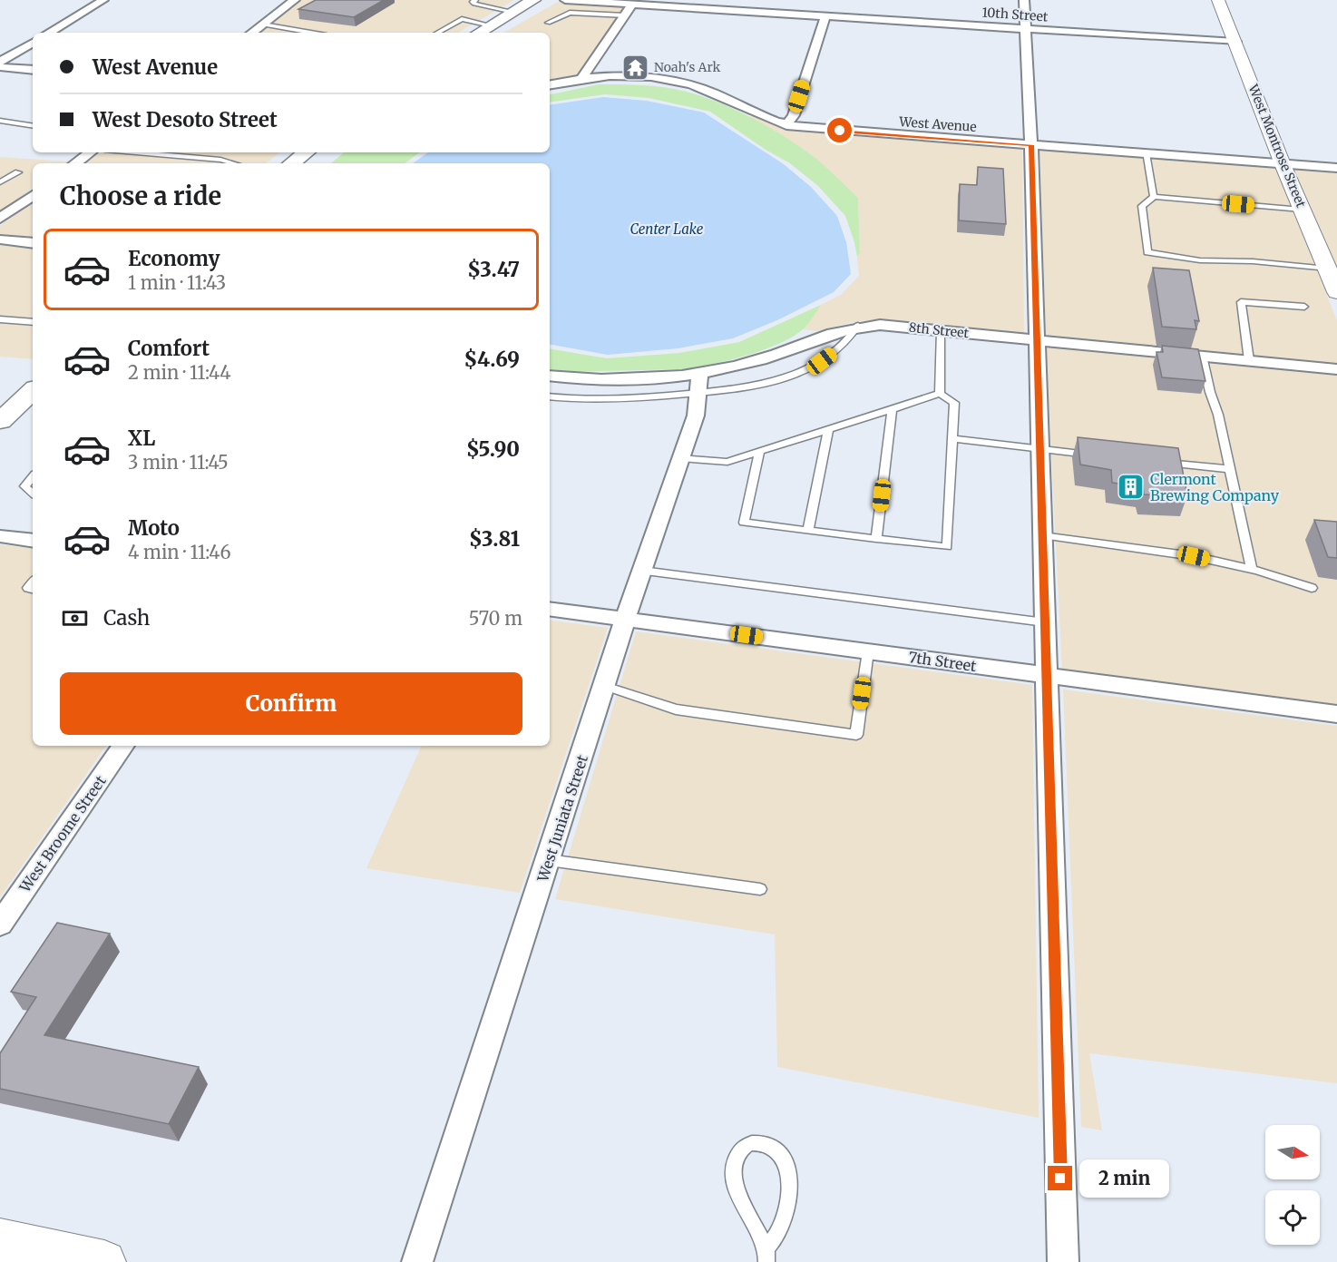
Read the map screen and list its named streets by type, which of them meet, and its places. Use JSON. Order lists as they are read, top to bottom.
{
  "streets": {
    "street": [
      "10th Street",
      "West Avenue",
      "West Montrose Street",
      "8th Street",
      "7th Street",
      "West Juniata Street",
      "West Broome Street"
    ]
  },
  "crossings": [
    ["10th Street", "West Montrose Street"],
    ["West Avenue", "West Montrose Street"],
    ["8th Street", "West Juniata Street"],
    ["7th Street", "West Juniata Street"]
  ],
  "water": ["Center Lake"],
  "places": {
    "temple": ["Noah's Ark"],
    "building": ["Clermont Brewing Company"]
  },
  "north": "right",
  "page": {
    "banner": ["West Avenue", "West Desoto Street"],
    "heading": "Choose a ride",
    "list": [
      {
        "name": "Economy",
        "note": "1 min · 11:43",
        "value": "$3.47"
      },
      {
        "name": "Comfort",
        "note": "2 min · 11:44",
        "value": "$4.69"
      },
      {
        "name": "XL",
        "note": "3 min · 11:45",
        "value": "$5.90"
      },
      {
        "name": "Moto",
        "note": "4 min · 11:46",
        "value": "$3.81"
      }
    ],
    "pay": ["Cash", "570 m"],
    "buttons": "Confirm",
    "bubble": "2 min"
  }
}
